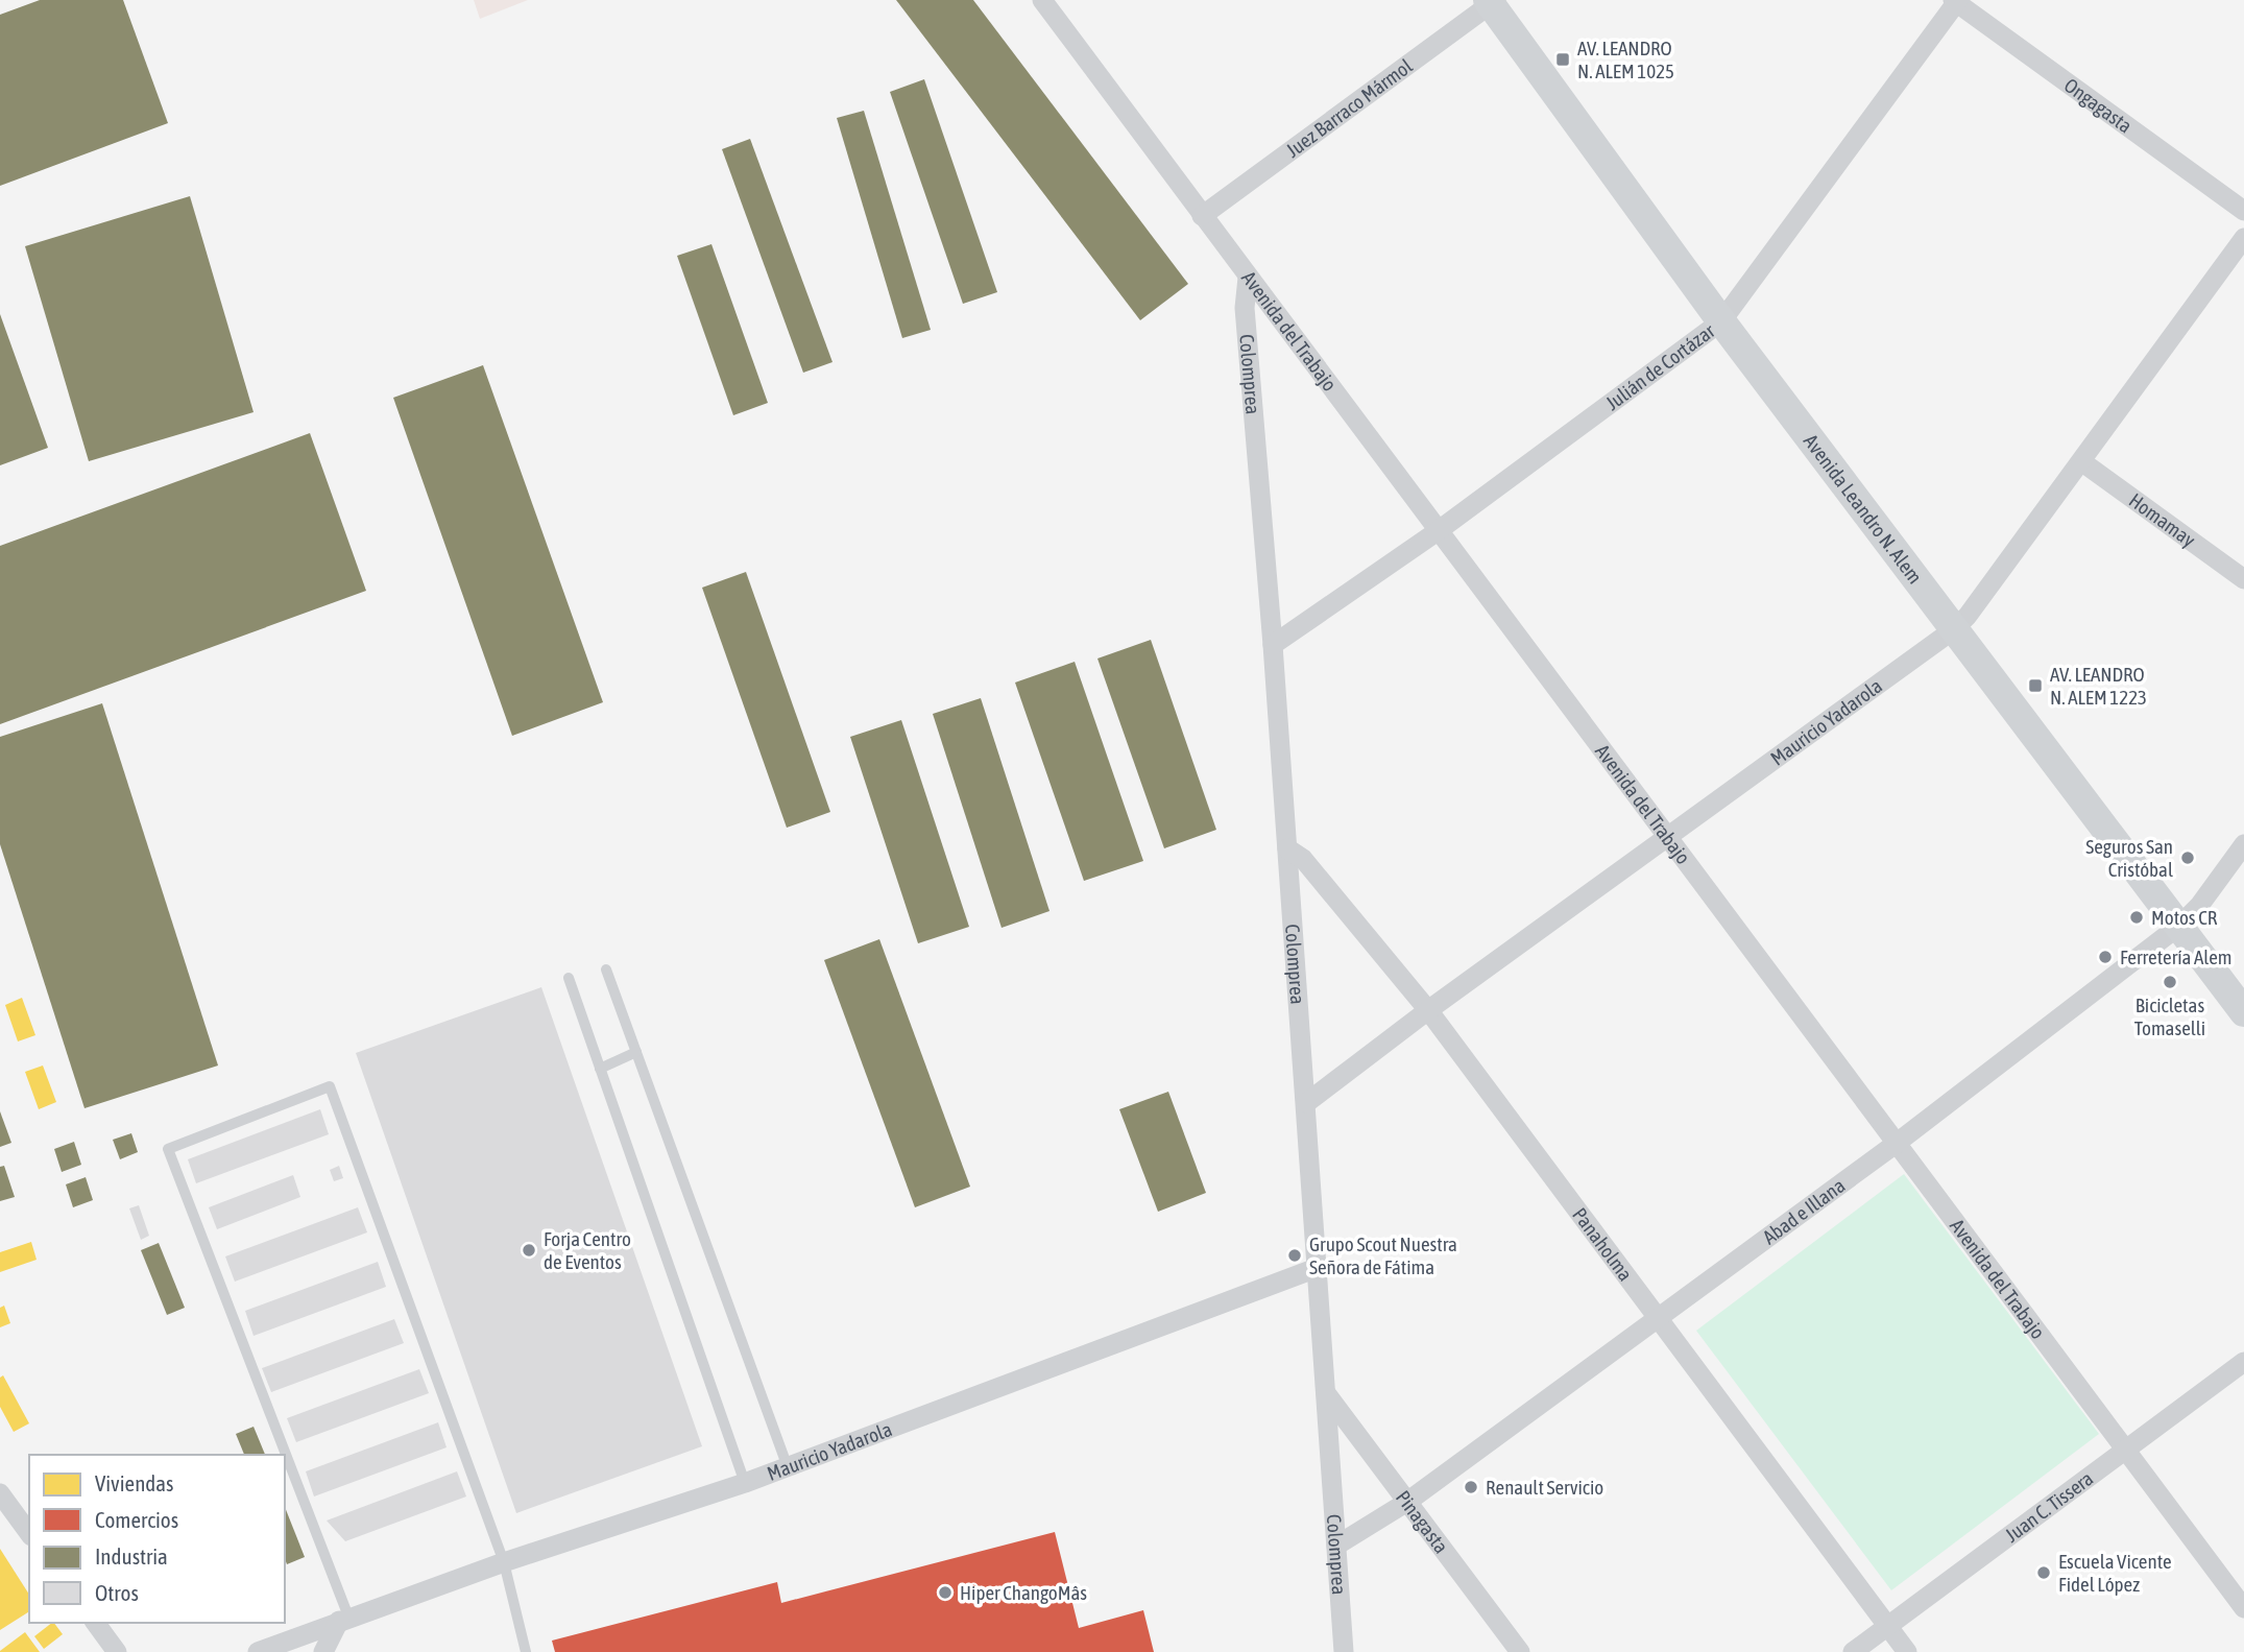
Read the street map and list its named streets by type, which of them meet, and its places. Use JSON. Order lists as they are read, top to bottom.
{
  "streets": {
    "main road": ["Avenida Leandro N. Alem"],
    "street": [
      "Ongagasta",
      "Juez Barraco Mármol",
      "Avenida del Trabajo",
      "Julián de Cortázar",
      "Colomprea",
      "Homamay",
      "Mauricio Yadarola",
      "Abad e Illana",
      "Panaholma",
      "Juan C. Tissera",
      "Pinagasta"
    ]
  },
  "crossings": [
    ["Ongagasta", "Julián de Cortázar"],
    ["Juez Barraco Mármol", "Avenida del Trabajo"],
    ["Juez Barraco Mármol", "Avenida Leandro N. Alem"],
    ["Avenida del Trabajo", "Julián de Cortázar"],
    ["Avenida del Trabajo", "Colomprea"],
    ["Avenida del Trabajo", "Mauricio Yadarola"],
    ["Avenida del Trabajo", "Abad e Illana"],
    ["Avenida del Trabajo", "Juan C. Tissera"],
    ["Julián de Cortázar", "Colomprea"],
    ["Julián de Cortázar", "Avenida Leandro N. Alem"],
    ["Colomprea", "Mauricio Yadarola"],
    ["Colomprea", "Abad e Illana"],
    ["Colomprea", "Panaholma"],
    ["Colomprea", "Pinagasta"],
    ["Avenida Leandro N. Alem", "Mauricio Yadarola"],
    ["Avenida Leandro N. Alem", "Abad e Illana"],
    ["Homamay", "Mauricio Yadarola"],
    ["Mauricio Yadarola", "Panaholma"],
    ["Abad e Illana", "Panaholma"],
    ["Abad e Illana", "Pinagasta"],
    ["Panaholma", "Juan C. Tissera"]
  ],
  "places": {
    "transit": ["AV. LEANDRO N. ALEM 1025", "AV. LEANDRO N. ALEM 1223"],
    "other": [
      "Seguros San Cristóbal",
      "Motos CR",
      "Ferretería Alem",
      "Bicicletas Tomaselli",
      "Forja Centro de Eventos",
      "Grupo Scout Nuestra Señora de Fátima",
      "Renault Servicio",
      "Escuela Vicente Fidel López",
      "Hiper ChangoMâs"
    ]
  },
  "legend": [
    "Viviendas",
    "Comercios",
    "Industria",
    "Otros"
  ]
}
